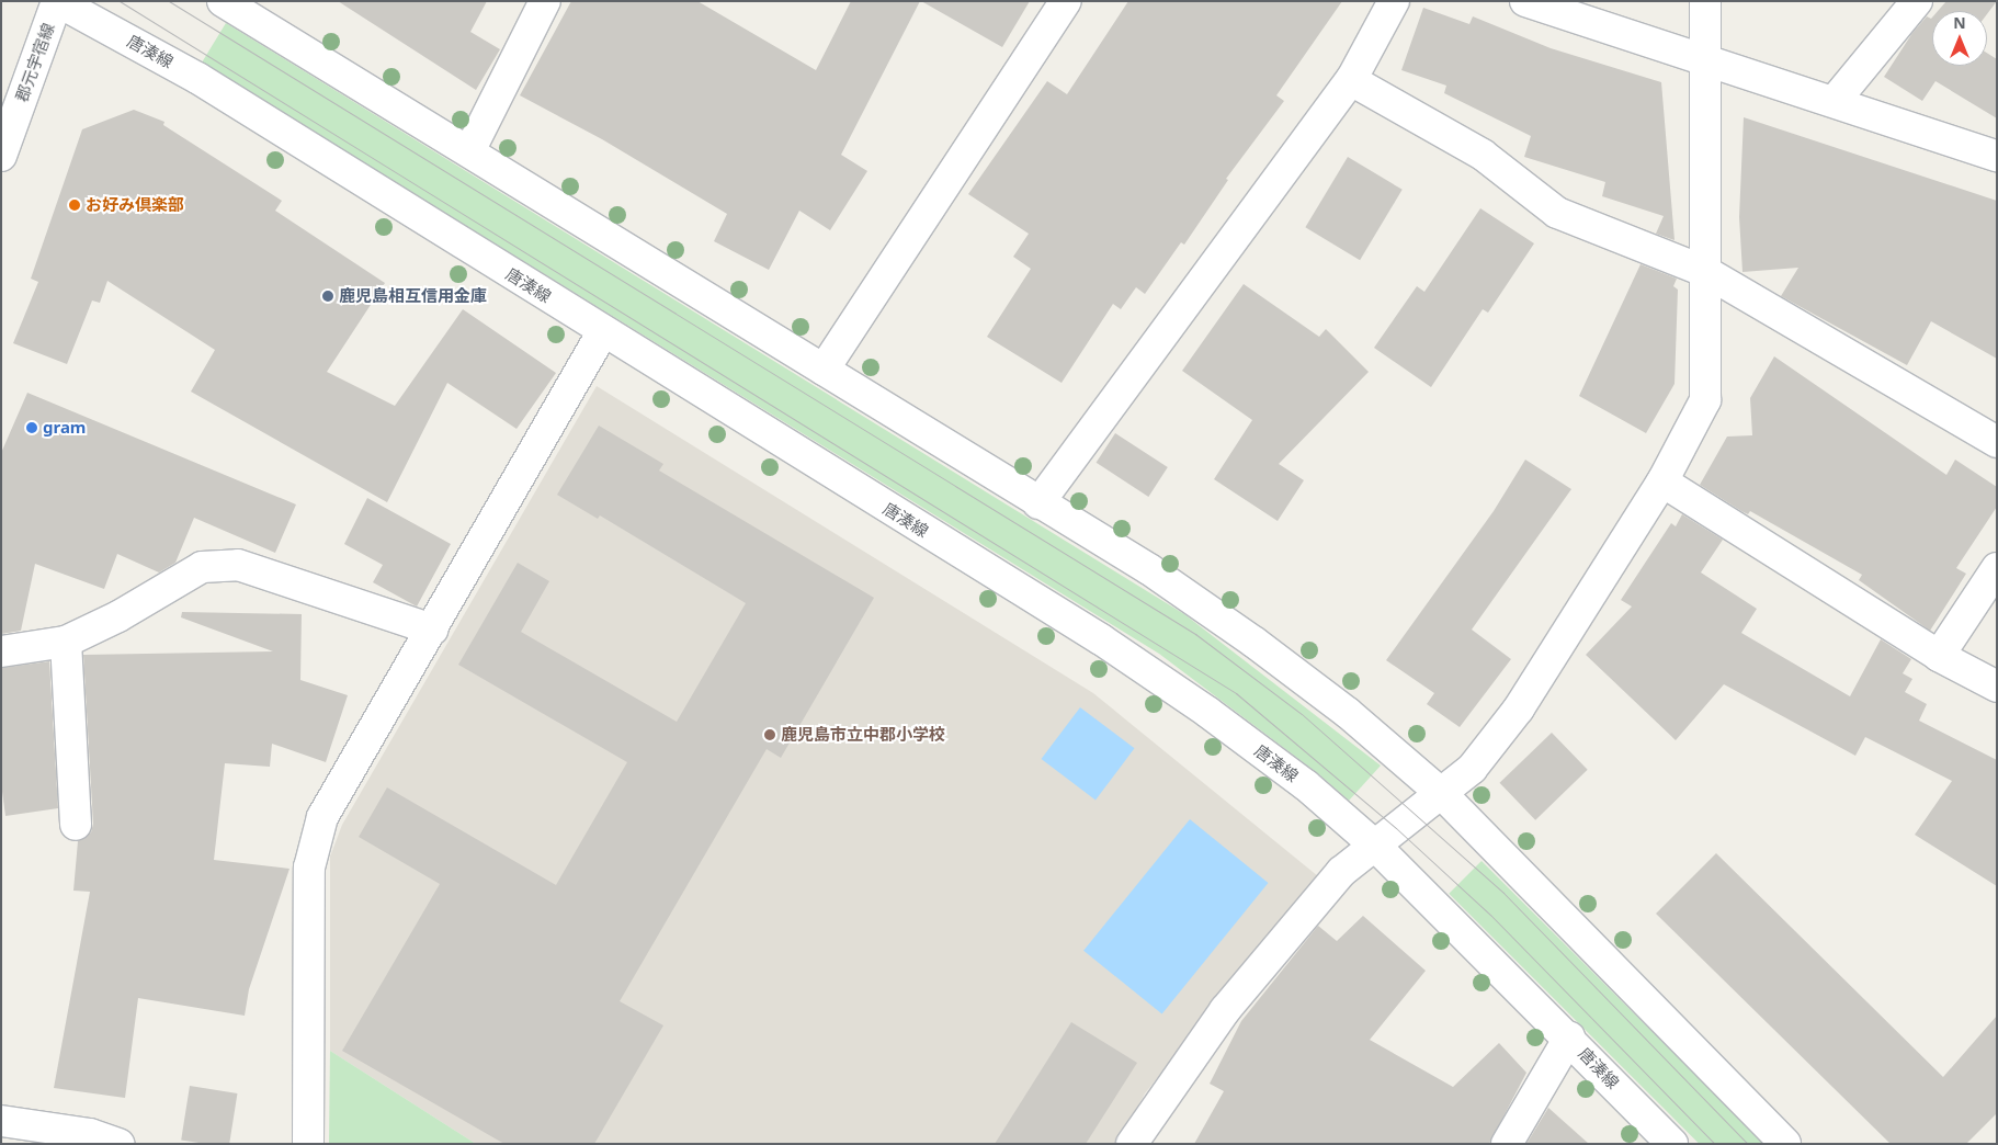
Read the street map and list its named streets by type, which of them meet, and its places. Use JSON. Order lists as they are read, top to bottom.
{
  "streets": {
    "street": ["唐湊線", "郡元宇宿線"]
  },
  "crossings": [
    ["唐湊線", "郡元宇宿線"]
  ],
  "places": [
    "お好み倶楽部",
    "鹿児島相互信用金庫",
    "gram",
    "鹿児島市立中郡小学校"
  ],
  "north": "top"
}
